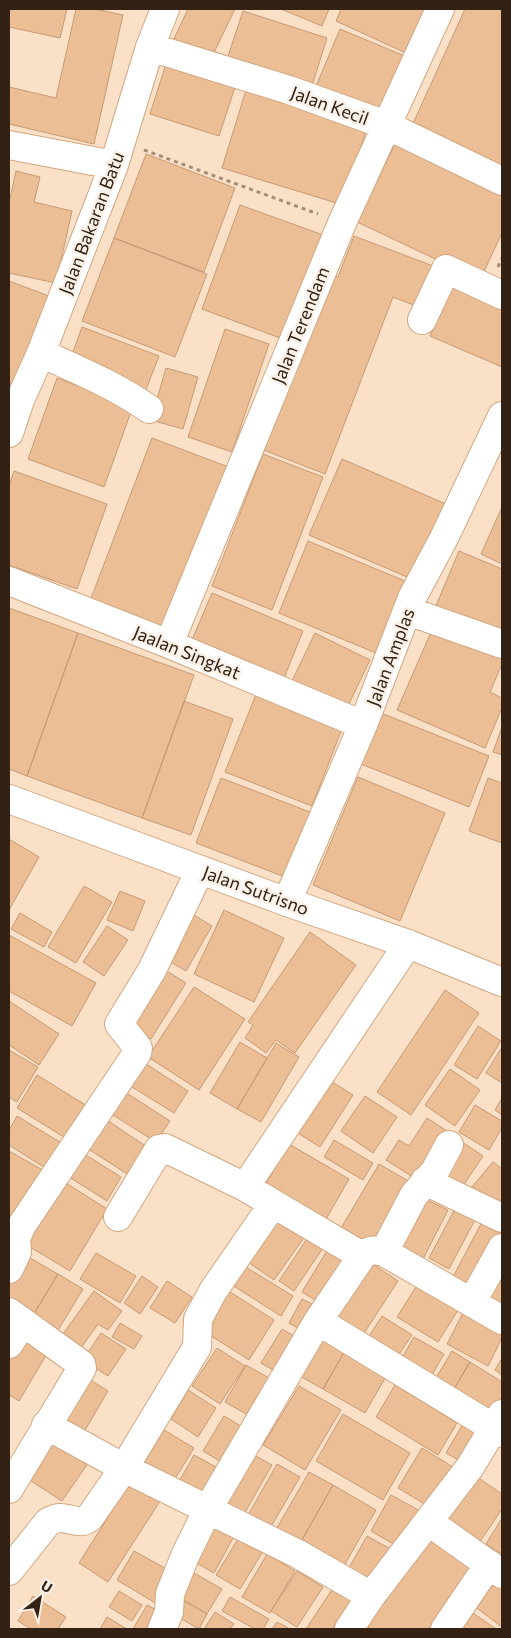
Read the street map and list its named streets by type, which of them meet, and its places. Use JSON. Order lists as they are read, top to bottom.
{
  "streets": {
    "street": [
      "Jalan Kecil",
      "Jalan Bakaran Batu",
      "Jalan Terendam",
      "Jaalan Singkat",
      "Jalan Amplas",
      "Jalan Sutrisno"
    ]
  },
  "crossings": [
    ["Jalan Kecil", "Jalan Bakaran Batu"],
    ["Jalan Kecil", "Jalan Terendam"],
    ["Jalan Terendam", "Jaalan Singkat"],
    ["Jaalan Singkat", "Jalan Amplas"],
    ["Jalan Amplas", "Jalan Sutrisno"]
  ],
  "north": "top right"
}
